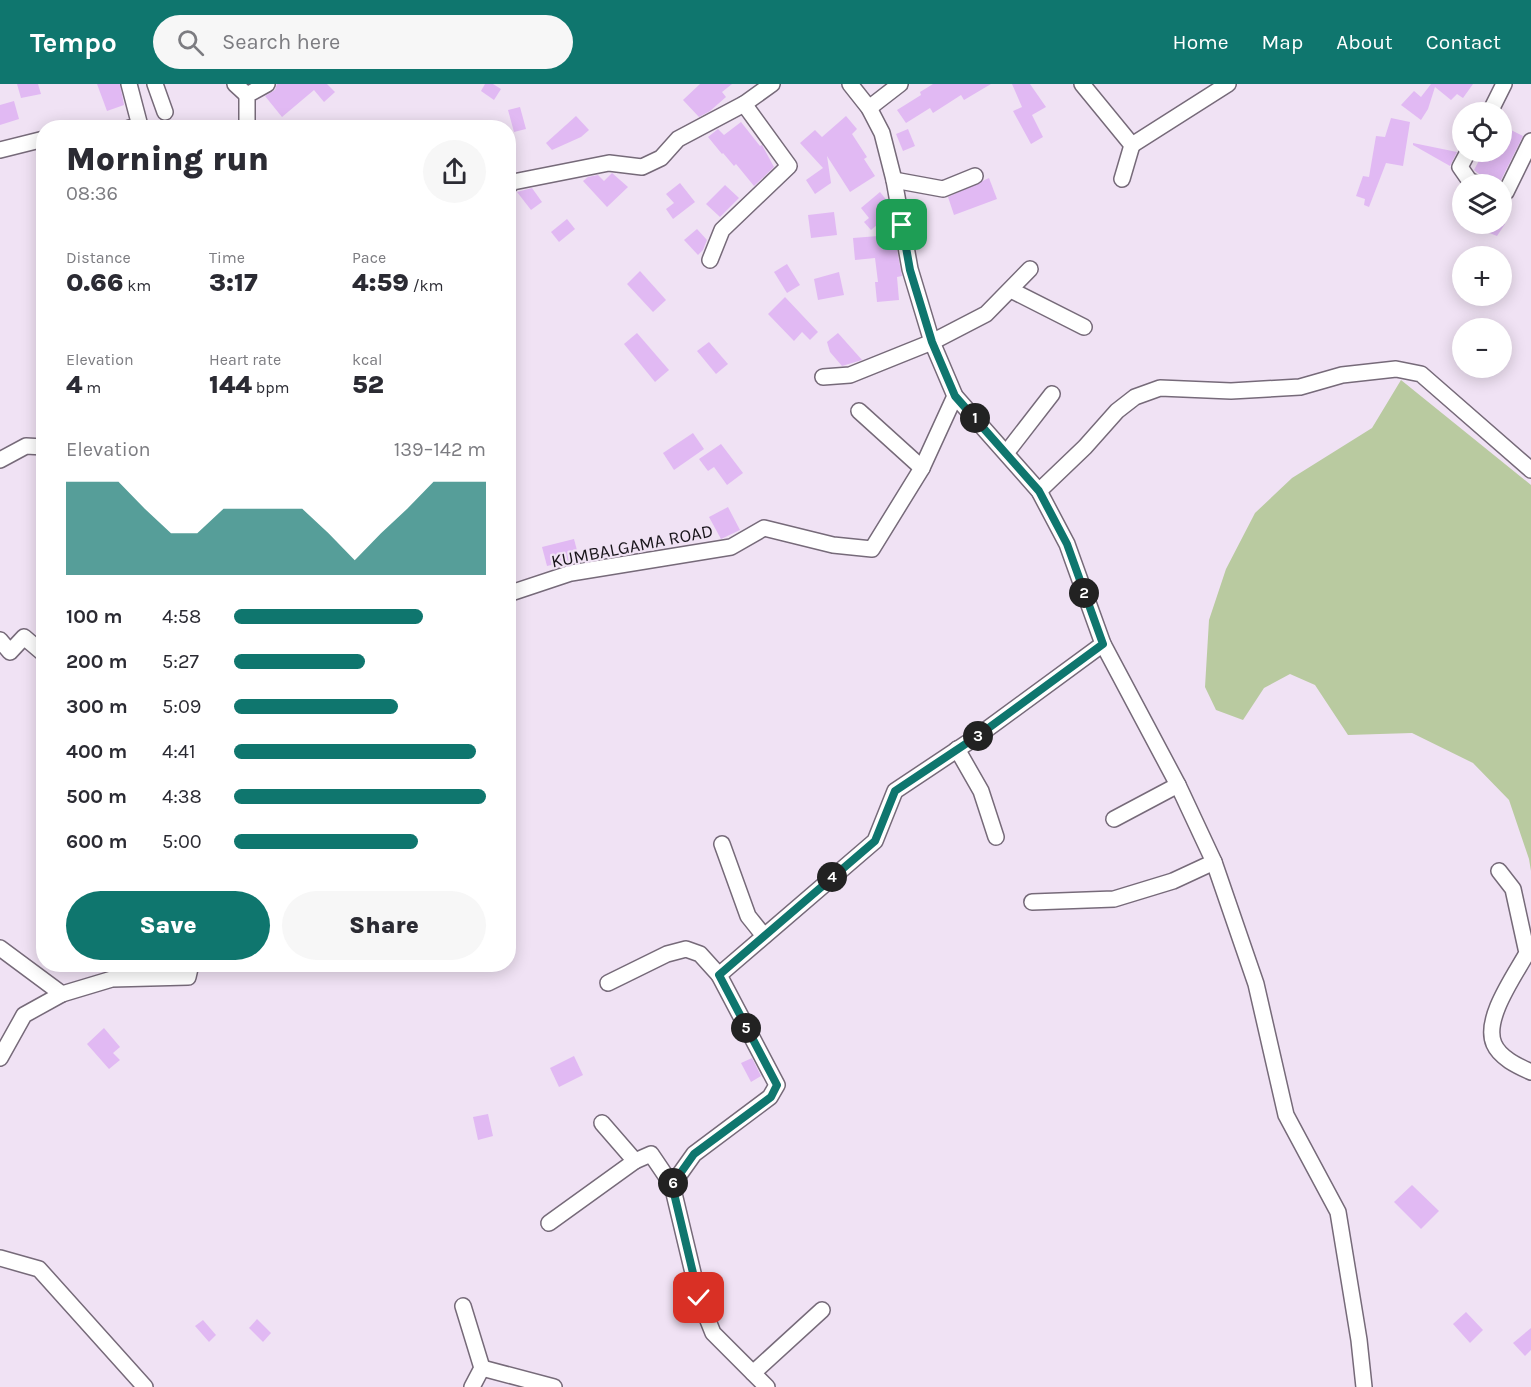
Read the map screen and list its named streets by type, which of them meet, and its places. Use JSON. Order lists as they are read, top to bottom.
{
  "streets": {
    "street": ["KUMBALGAMA ROAD"]
  },
  "page": {
    "header": "Tempo",
    "search": "Search here",
    "nav": [
      "Home",
      "Map",
      "About",
      "Contact"
    ],
    "map_buttons": ["+", "−"],
    "heading": ["Morning run", "08:36"],
    "stats": [
      ["Distance", "0.66 km"],
      ["Time", "3:17"],
      ["Pace", "4:59 /km"],
      ["Elevation", "4 m"],
      ["Heart rate", "144 bpm"],
      ["kcal", "52"]
    ],
    "pins": [
      "1",
      "2",
      "3",
      "4",
      "5",
      "6"
    ],
    "chart": ["Elevation", "139–142 m"],
    "list": [
      {
        "name": "100 m",
        "note": "4:58"
      },
      {
        "name": "200 m",
        "note": "5:27"
      },
      {
        "name": "300 m",
        "note": "5:09"
      },
      {
        "name": "400 m",
        "note": "4:41"
      },
      {
        "name": "500 m",
        "note": "4:38"
      },
      {
        "name": "600 m",
        "note": "5:00"
      }
    ],
    "buttons": ["Save", "Share"]
  }
}
